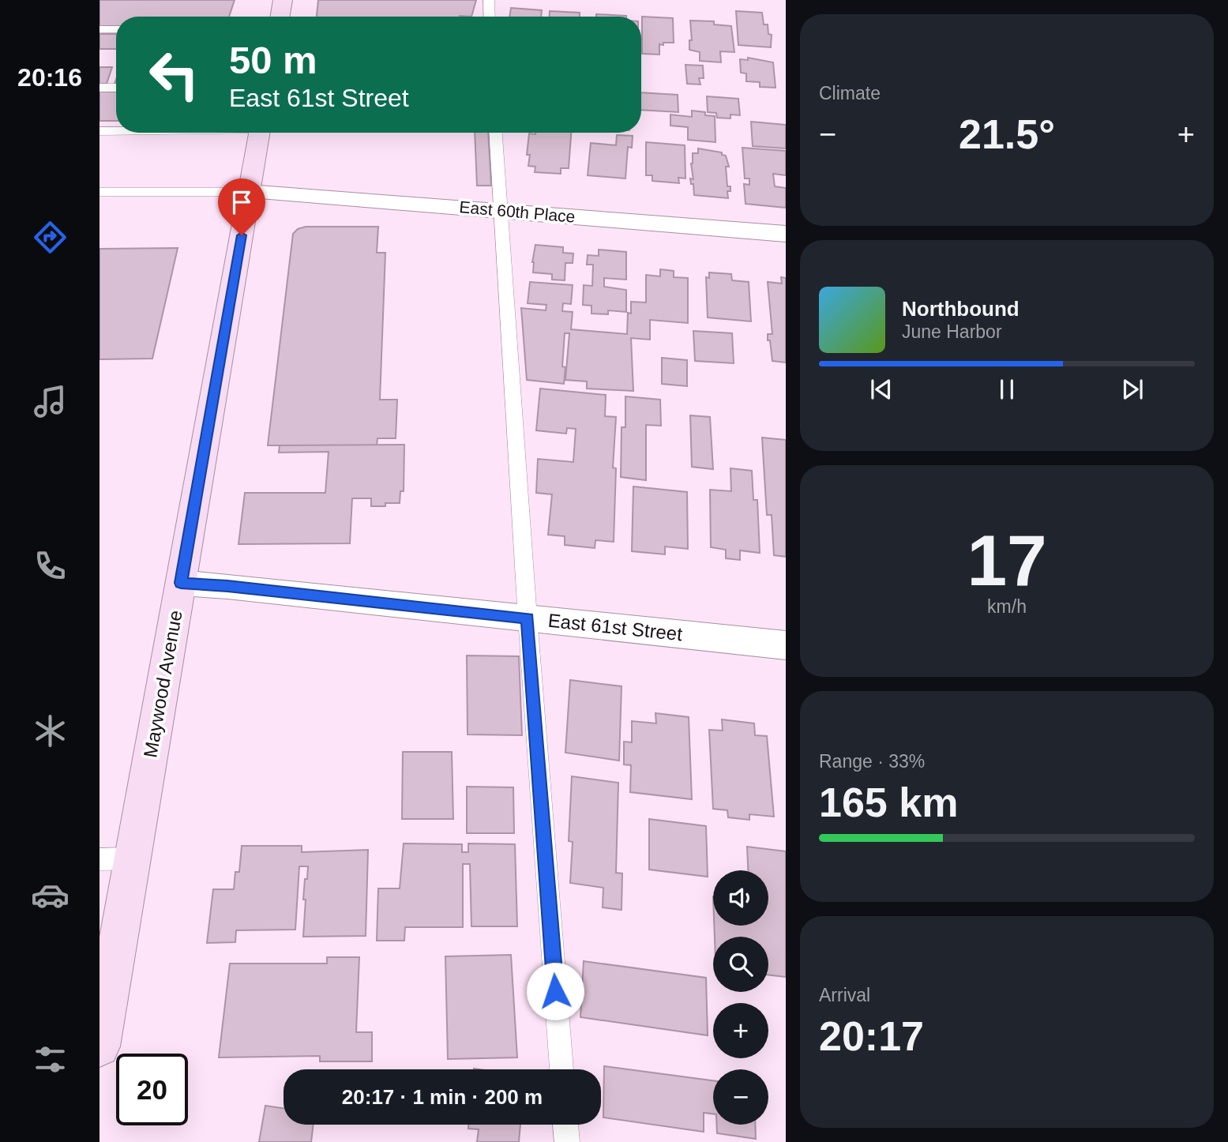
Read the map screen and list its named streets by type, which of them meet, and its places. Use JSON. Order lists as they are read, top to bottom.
{
  "streets": {
    "street": ["East 60th Place", "East 61st Street", "Maywood Avenue"]
  },
  "crossings": [
    ["East 60th Place", "Maywood Avenue"],
    ["East 61st Street", "Maywood Avenue"]
  ],
  "page": {
    "tabs": "20:16",
    "tile": [
      "Climate",
      ["17", "km/h"],
      ["Range · 33%", "165 km"],
      ["Arrival", "20:17"]
    ],
    "turn": ["50 m", "East 61st Street"],
    "heat": ["−", "21.5°", "+"],
    "song": ["Northbound", "June Harbor"],
    "map_buttons": ["+", "−"],
    "limit": "20",
    "trip": "20:17 · 1 min · 200 m"
  }
}
